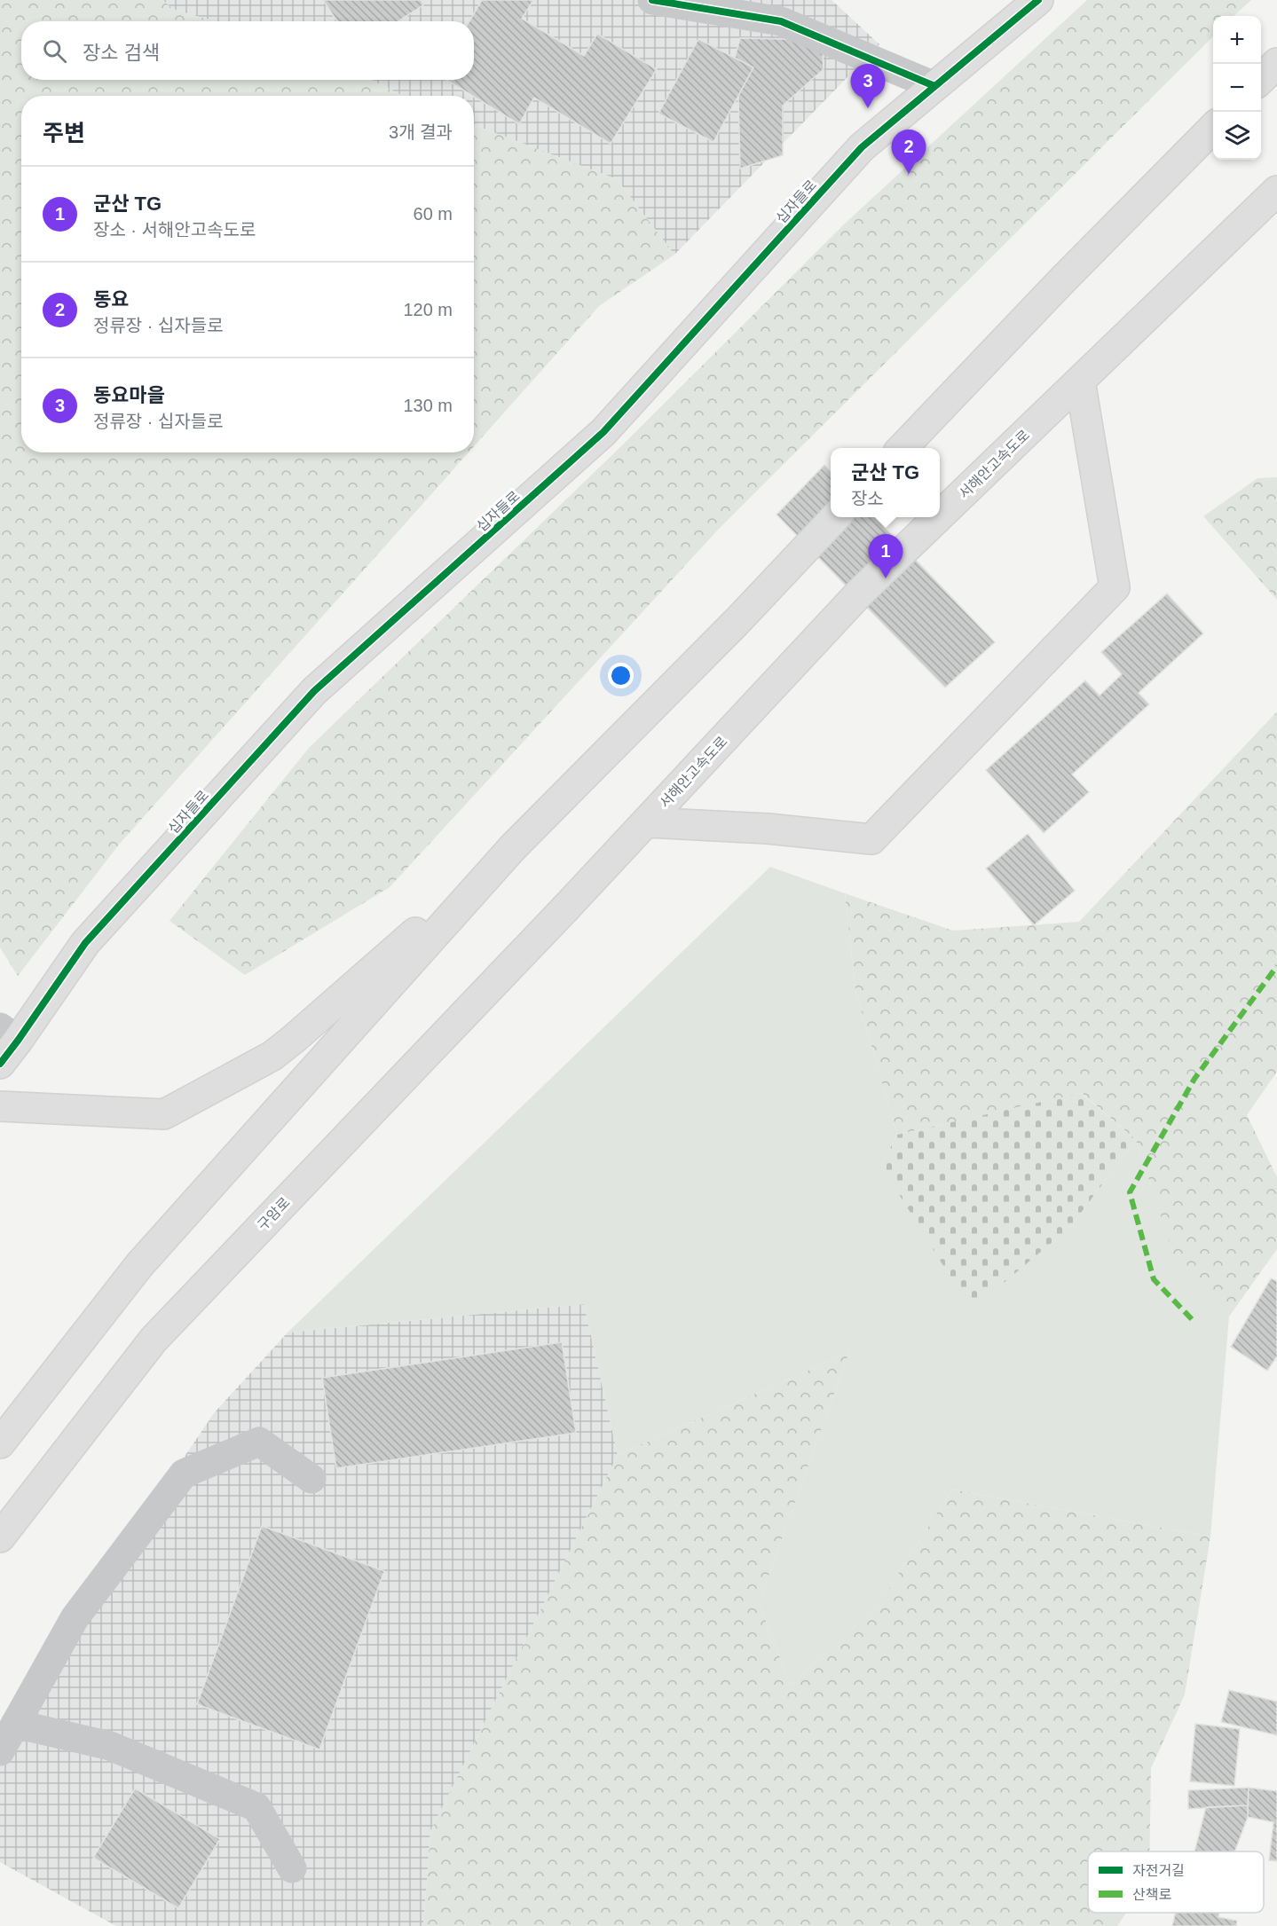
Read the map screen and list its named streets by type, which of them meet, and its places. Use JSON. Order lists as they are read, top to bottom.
{
  "streets": {
    "main road": ["십자들로", "서해안고속도로", "구암로"]
  },
  "crossings": [
    ["서해안고속도로", "구암로"]
  ],
  "legend": ["자전거길", "산책로"],
  "page": {
    "map_buttons": ["+", "−"],
    "search": "장소 검색",
    "pins": ["3", "2", "1"],
    "heading": ["주변", "3개 결과"],
    "list": [
      {
        "mark": "1",
        "name": "군산 TG",
        "note": "장소 · 서해안고속도로",
        "value": "60 m"
      },
      {
        "mark": "2",
        "name": "동요",
        "note": "정류장 · 십자들로",
        "value": "120 m"
      },
      {
        "mark": "3",
        "name": "동요마을",
        "note": "정류장 · 십자들로",
        "value": "130 m"
      }
    ],
    "popup": ["군산 TG", "장소"]
  }
}
